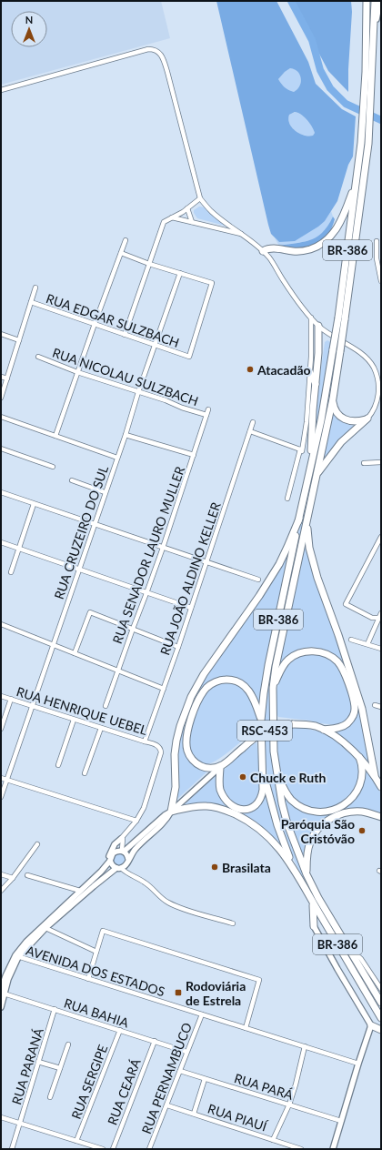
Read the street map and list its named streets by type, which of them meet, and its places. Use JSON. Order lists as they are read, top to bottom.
{
  "streets": {
    "highway": ["BR-386", "RSC-453"],
    "street": [
      "RUA EDGAR SULZBACH",
      "RUA NICOLAU SULZBACH",
      "RUA CRUZEIRO DO SUL",
      "RUA SENADOR LAURO MULLER",
      "RUA JOÃO ALDINO KELLER",
      "RUA HENRIQUE UEBEL",
      "AVENIDA DOS ESTADOS",
      "RUA BAHIA",
      "RUA PARANÁ",
      "RUA PERNAMBUCO",
      "RUA SERGIPE",
      "RUA PARÁ",
      "RUA CEARÁ",
      "RUA PIAUÍ"
    ]
  },
  "crossings": [
    ["RUA EDGAR SULZBACH", "RUA CRUZEIRO DO SUL"],
    ["RUA NICOLAU SULZBACH", "RUA CRUZEIRO DO SUL"],
    ["RUA NICOLAU SULZBACH", "RUA SENADOR LAURO MULLER"],
    ["RUA CRUZEIRO DO SUL", "RUA HENRIQUE UEBEL"],
    ["RUA JOÃO ALDINO KELLER", "RUA HENRIQUE UEBEL"],
    ["AVENIDA DOS ESTADOS", "RUA PERNAMBUCO"],
    ["RUA BAHIA", "RUA PARANÁ"],
    ["RUA BAHIA", "RUA PERNAMBUCO"],
    ["RUA BAHIA", "RUA SERGIPE"],
    ["RUA BAHIA", "RUA CEARÁ"],
    ["RUA PERNAMBUCO", "RUA PARÁ"],
    ["RUA PERNAMBUCO", "RUA PIAUÍ"]
  ],
  "places": {
    "other": [
      "Atacadão",
      "Chuck e Ruth",
      "Paróquia São Cristóvão",
      "Brasilata"
    ],
    "transit": ["Rodoviária de Estrela"]
  },
  "north": "top"
}
